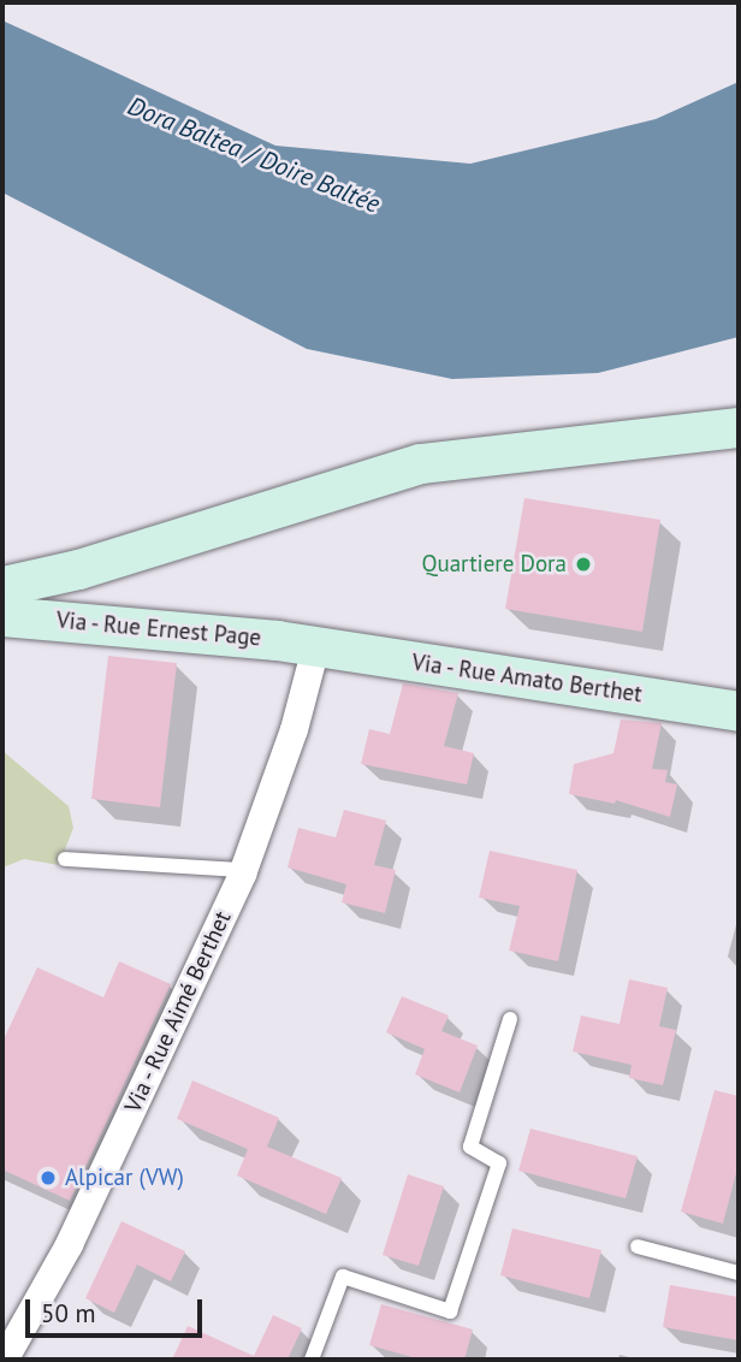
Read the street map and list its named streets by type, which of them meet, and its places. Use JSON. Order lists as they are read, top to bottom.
{
  "streets": {
    "street": ["Via - Rue Ernest Page", "Via - Rue Amato Berthet", "Via - Rue Aimé Berthet"]
  },
  "crossings": [
    ["Via - Rue Ernest Page", "Via - Rue Amato Berthet"],
    ["Via - Rue Ernest Page", "Via - Rue Aimé Berthet"],
    ["Via - Rue Amato Berthet", "Via - Rue Aimé Berthet"]
  ],
  "water": ["Dora Baltea / Doire Baltée"],
  "places": ["Quartiere Dora", "Alpicar (VW)"],
  "scale_bar": "50 m"
}
